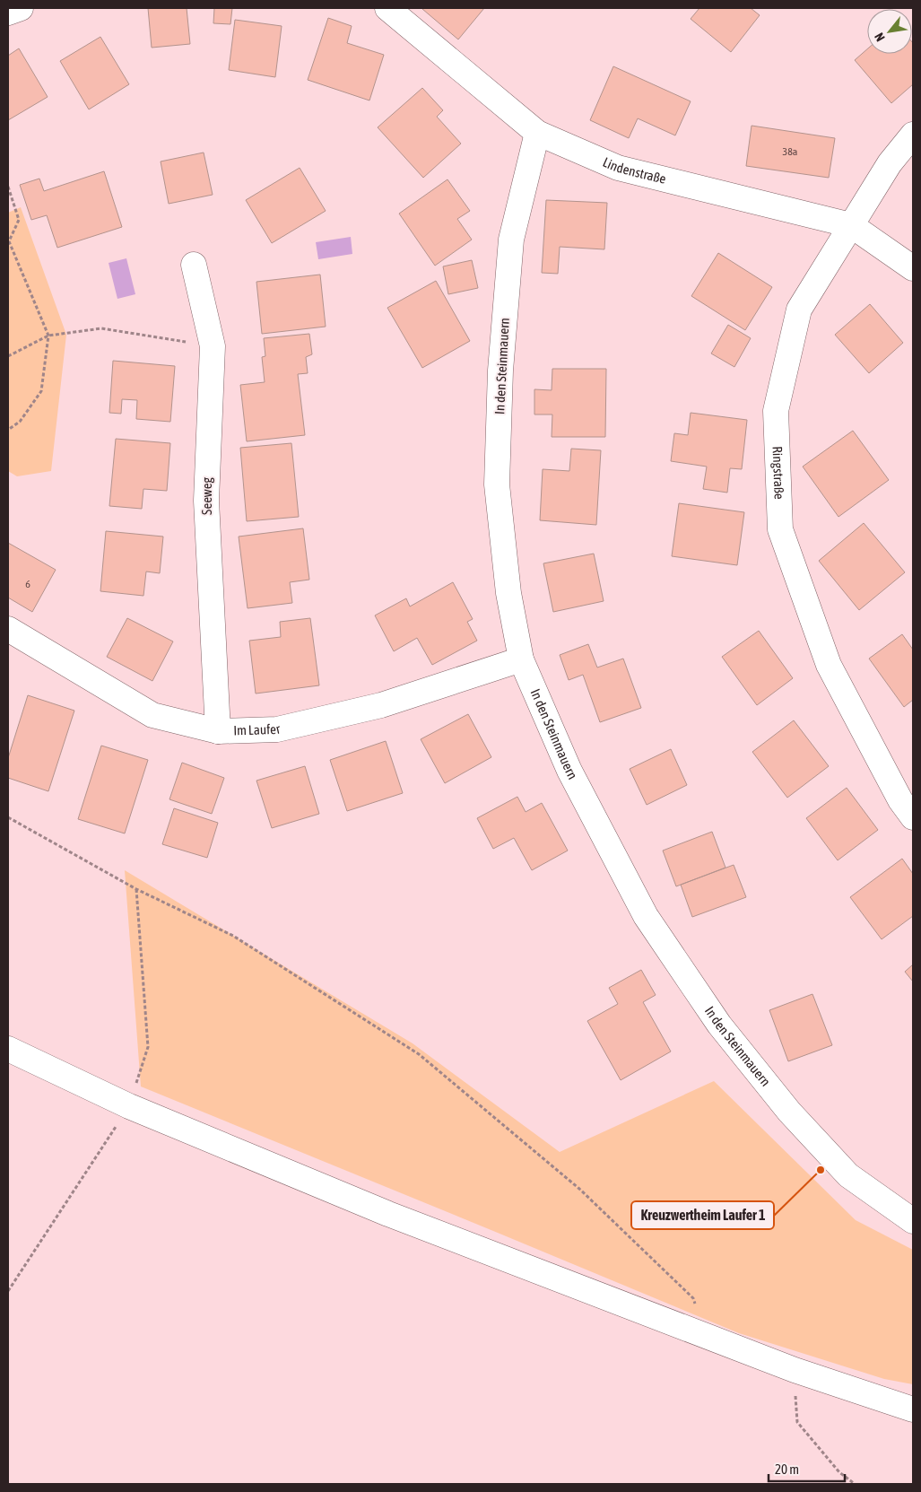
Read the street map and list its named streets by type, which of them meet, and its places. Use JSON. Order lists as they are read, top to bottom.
{
  "streets": {
    "street": [
      "Lindenstraße",
      "In den Steinmauern",
      "Ringstraße",
      "Seeweg",
      "Im Laufer"
    ]
  },
  "crossings": [
    ["Lindenstraße", "In den Steinmauern"],
    ["Lindenstraße", "Ringstraße"],
    ["In den Steinmauern", "Im Laufer"],
    ["Seeweg", "Im Laufer"]
  ],
  "places": ["Kreuzwertheim Laufer 1"],
  "house_numbers": ["38a", "6"],
  "scale_bar": "20 m",
  "north": "bottom left"
}
